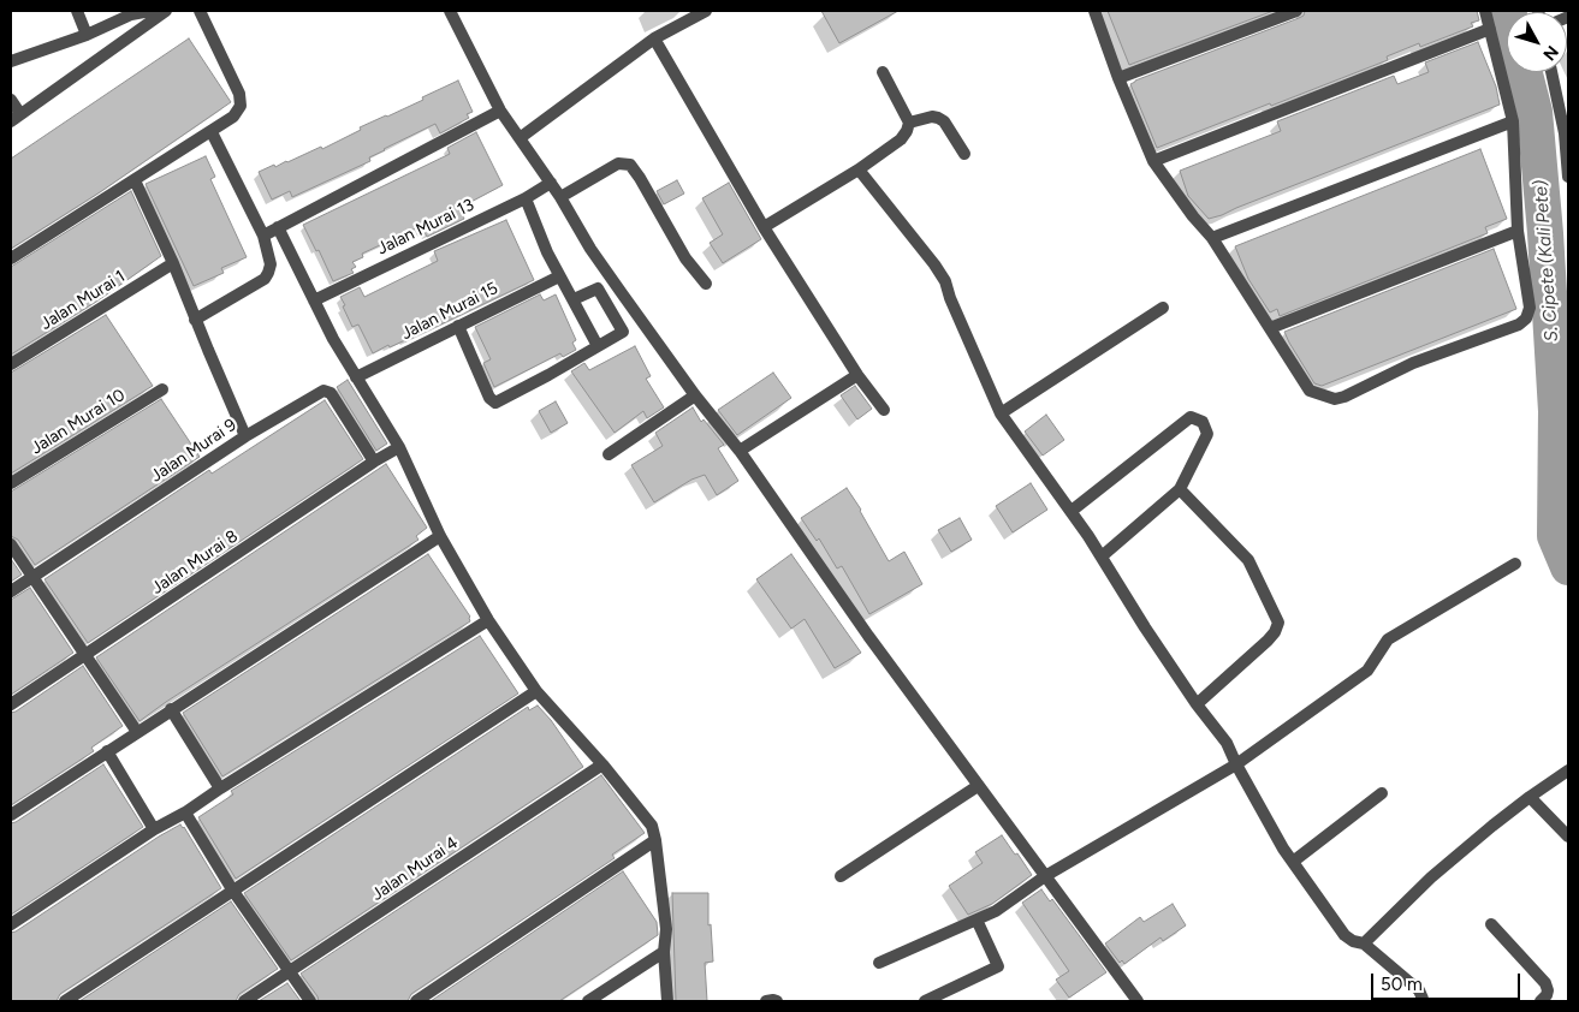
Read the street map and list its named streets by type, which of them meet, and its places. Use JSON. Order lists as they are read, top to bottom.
{
  "streets": {
    "street": [
      "Jalan Murai 13",
      "Jalan Murai 1",
      "Jalan Murai 15",
      "Jalan Murai 10",
      "Jalan Murai 9",
      "Jalan Murai 8",
      "Jalan Murai 4"
    ]
  },
  "crossings": [
    ["Jalan Murai 9", "Jalan Murai 8"]
  ],
  "water": ["S. Cipete (Kali Pete)"],
  "scale_bar": "50 m",
  "north": "bottom right"
}
